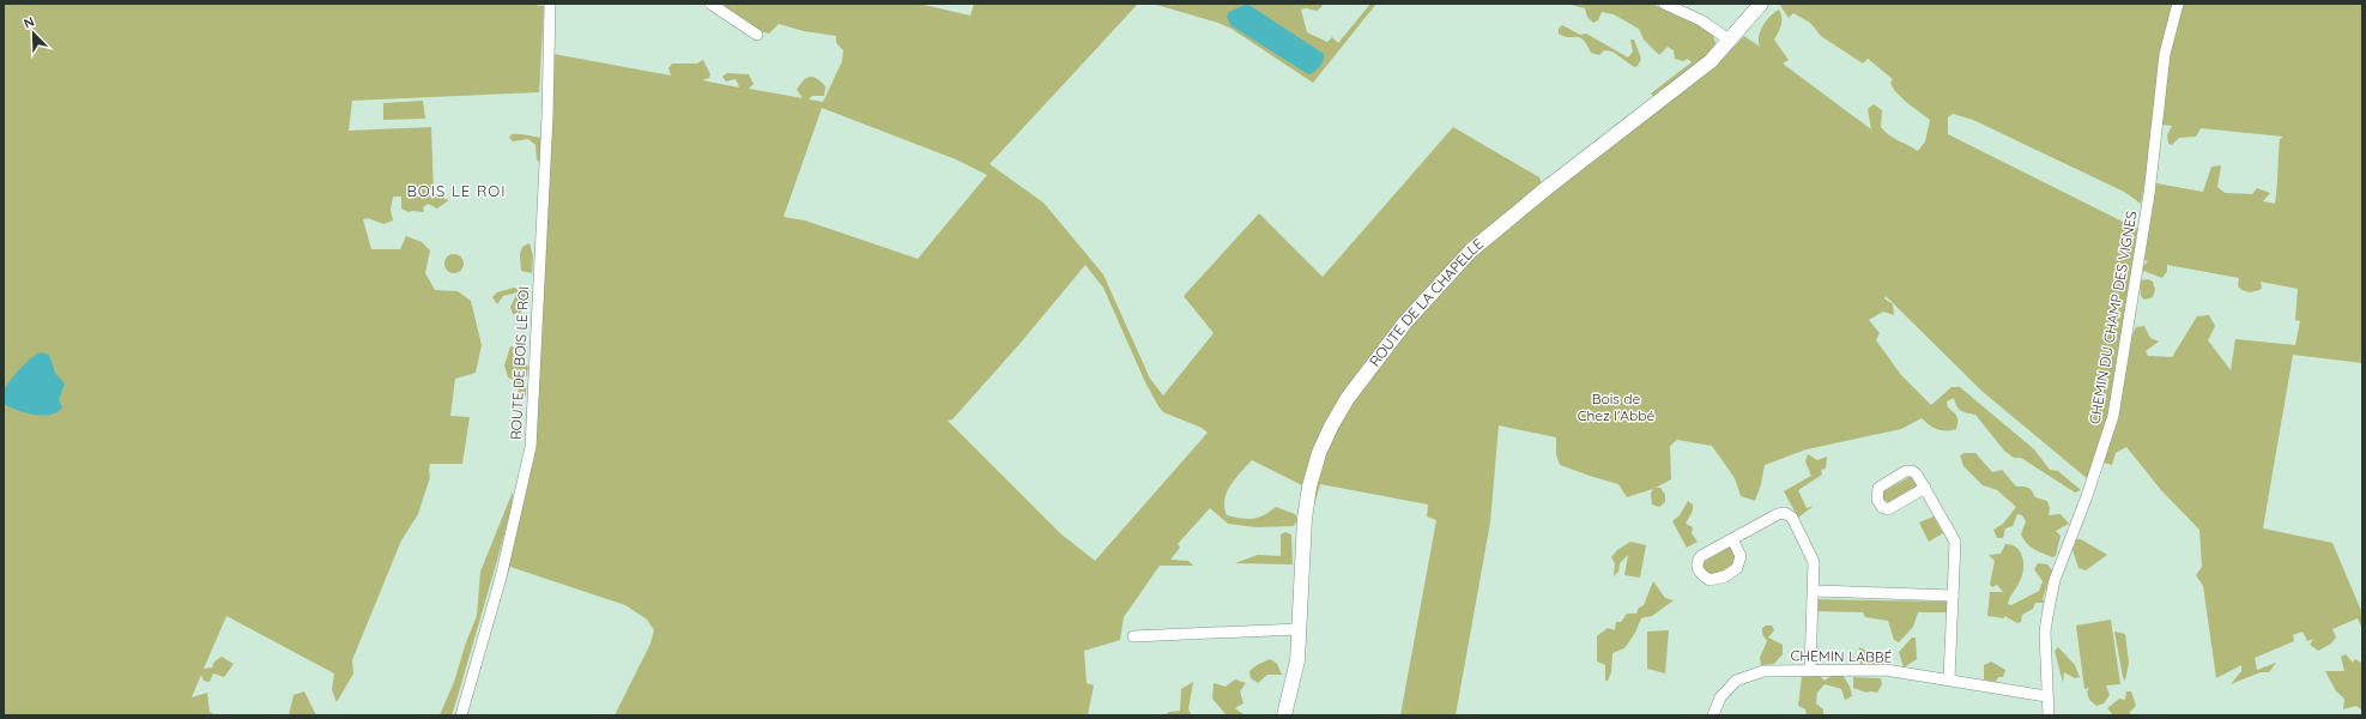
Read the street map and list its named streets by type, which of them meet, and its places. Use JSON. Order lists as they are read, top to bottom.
{
  "streets": {
    "main road": ["ROUTE DE LA CHAPELLE"],
    "street": ["CHEMIN DU CHAMP DES VIGNES", "ROUTE DE BOIS LE ROI", "CHEMIN LABBÉ"]
  },
  "crossings": [
    ["CHEMIN DU CHAMP DES VIGNES", "CHEMIN LABBÉ"]
  ],
  "districts": ["BOIS LE ROI"],
  "parks": ["Bois de Chez l'Abbé"],
  "north": "top left"
}
